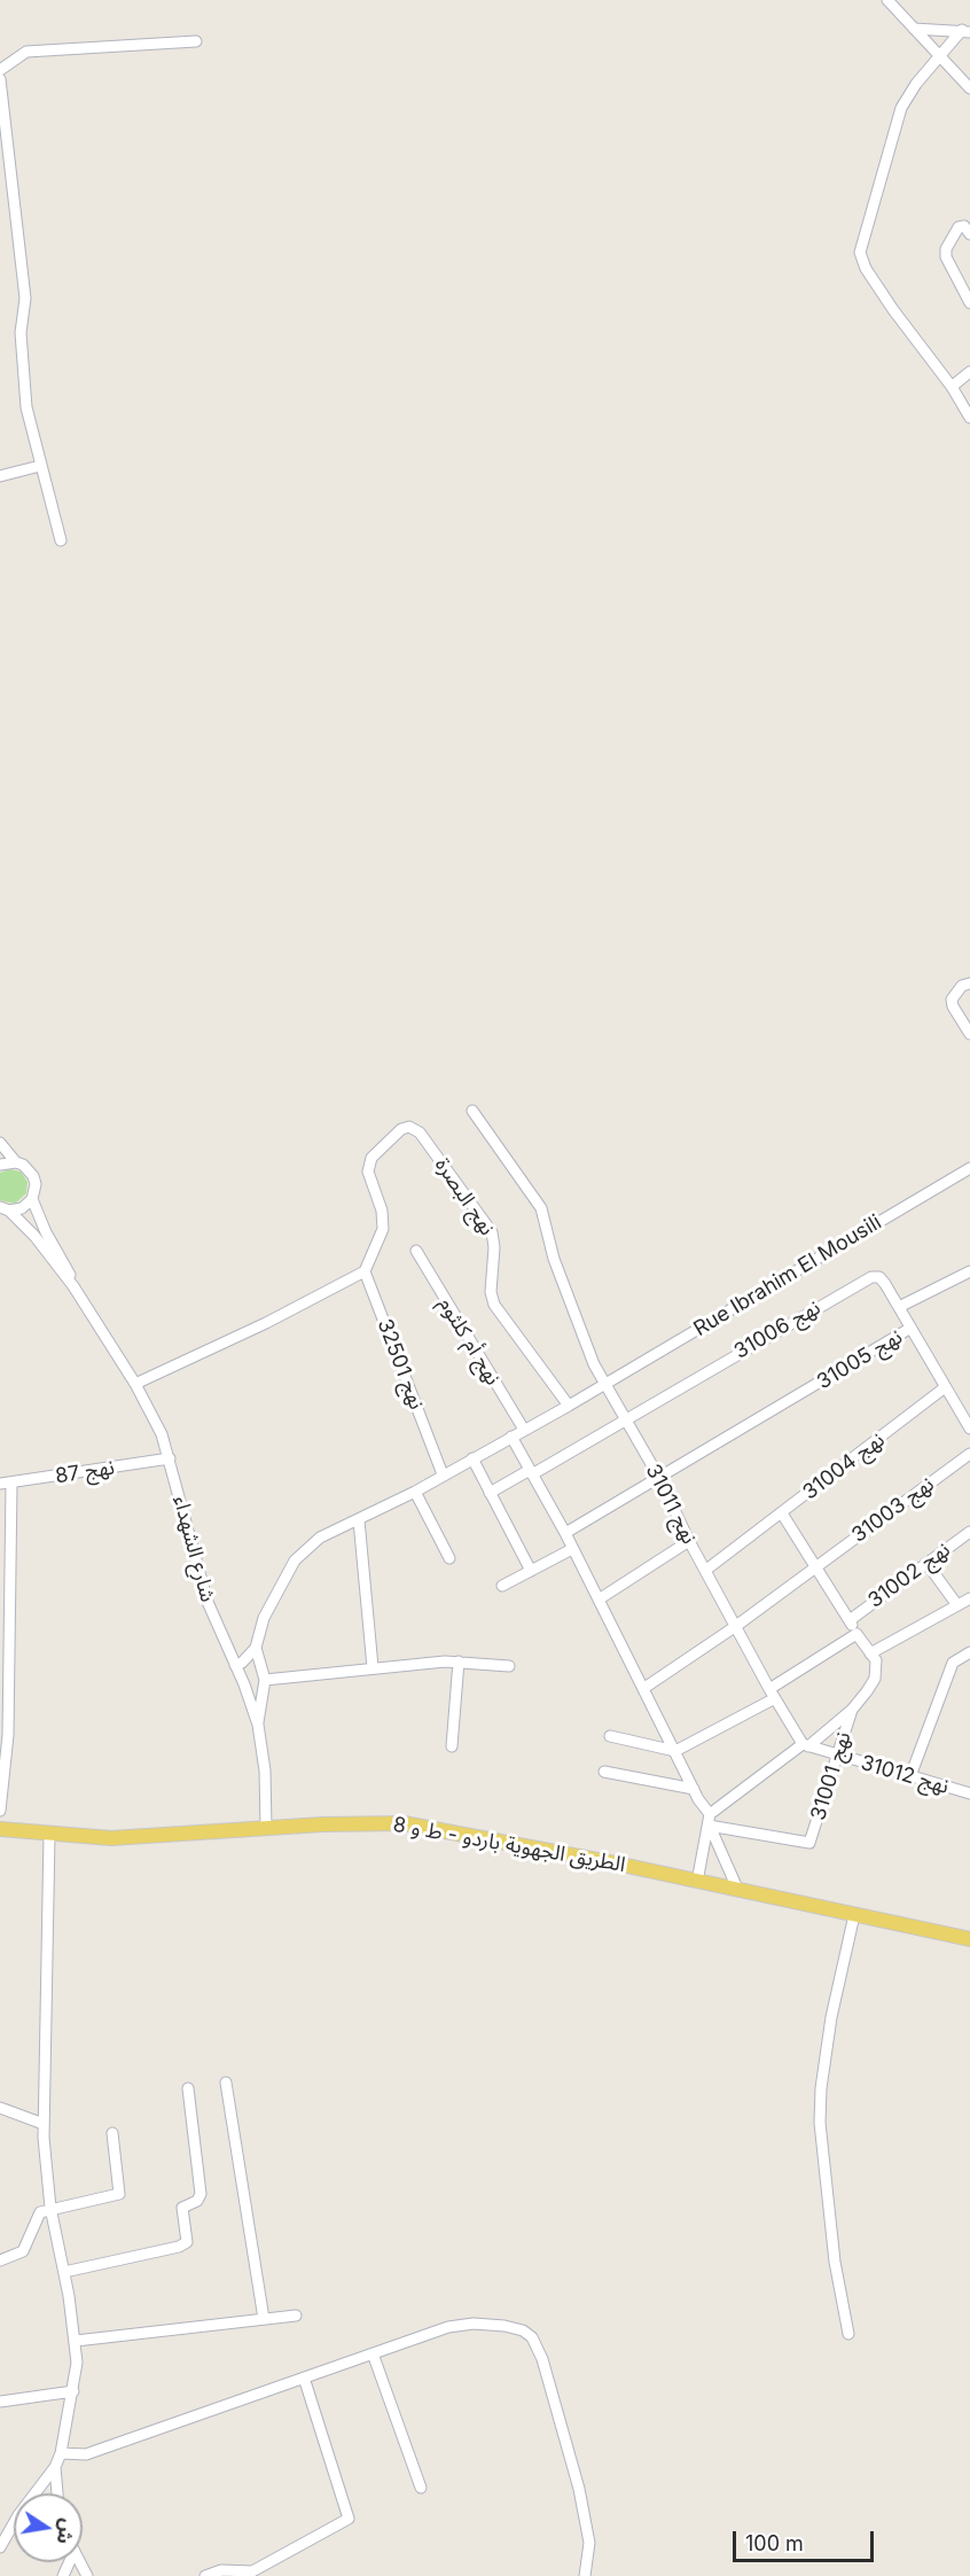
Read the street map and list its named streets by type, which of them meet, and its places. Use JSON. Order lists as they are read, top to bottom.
{
  "streets": {
    "main road": ["الطريق الجهوية باردو - ط و 8"],
    "street": [
      "نهج البصرة",
      "Rue Ibrahim El Mousili",
      "نهج 31006",
      "نهج أم كلثوم",
      "نهج 31005",
      "نهج 32501",
      "نهج 31004",
      "نهج 87",
      "نهج 31011",
      "نهج 31003",
      "شارع الشهداء",
      "نهج 31002",
      "نهج 31012",
      "نهج 31001"
    ]
  },
  "crossings": [
    ["نهج البصرة", "Rue Ibrahim El Mousili"],
    ["نهج البصرة", "نهج 32501"],
    ["Rue Ibrahim El Mousili", "نهج أم كلثوم"],
    ["Rue Ibrahim El Mousili", "نهج 32501"],
    ["Rue Ibrahim El Mousili", "نهج 31011"],
    ["نهج 31006", "نهج 31005"],
    ["نهج 31006", "نهج 31011"],
    ["نهج 31005", "نهج 31004"],
    ["نهج 31005", "نهج 31011"],
    ["نهج 31004", "نهج 31011"],
    ["نهج 87", "شارع الشهداء"],
    ["نهج 31011", "نهج 31003"],
    ["نهج 31011", "نهج 31012"],
    ["شارع الشهداء", "الطريق الجهوية باردو - ط و 8"],
    ["نهج 31012", "نهج 31001"]
  ],
  "scale_bar": "100 m",
  "north": "right"
}
